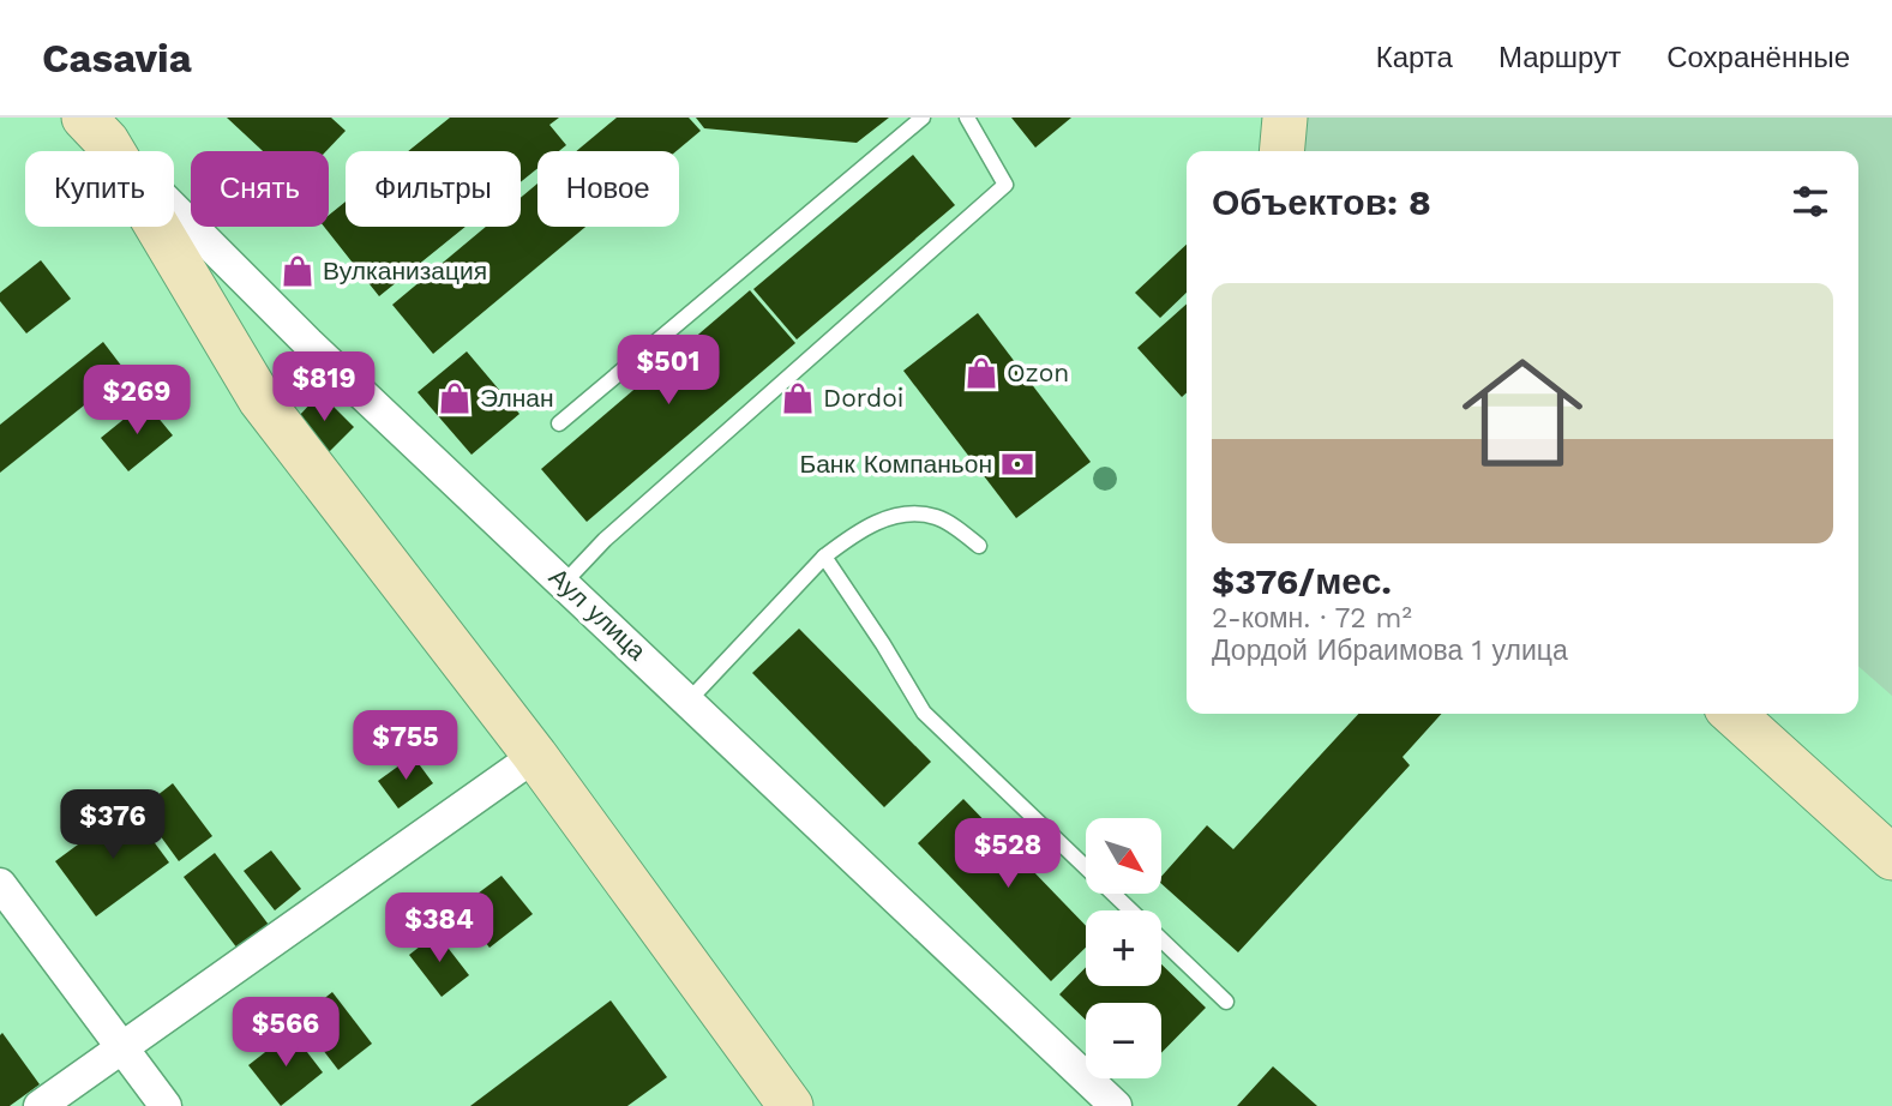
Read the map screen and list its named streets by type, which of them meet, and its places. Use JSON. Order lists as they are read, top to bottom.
{
  "streets": {
    "street": ["Аул улица"]
  },
  "places": {
    "shop": [
      "Вулканизация",
      "Ozon",
      "Элнан",
      "Dordoi"
    ],
    "bank": ["Банк Компаньон"]
  },
  "north": "bottom right",
  "page": {
    "header": "Casavia",
    "nav": ["Карта", "Маршрут", "Сохранённые"],
    "chip": [
      "Купить",
      "Снять",
      "Фильтры",
      "Новое"
    ],
    "heading": "Объектов: 8",
    "list": [
      {
        "name": "$376/мес.",
        "note": "2-комн. · 72 m² · Дордой Ибраимова 1 улица"
      }
    ],
    "price": [
      "$501",
      "$819",
      "$269",
      "$755",
      "$376",
      "$528",
      "$384",
      "$566"
    ],
    "map_buttons": ["+", "−"]
  }
}
